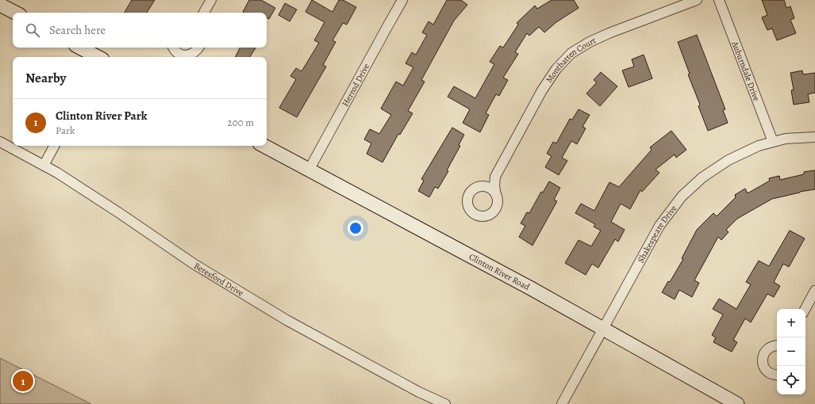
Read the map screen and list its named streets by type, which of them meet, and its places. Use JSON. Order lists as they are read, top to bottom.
{
  "streets": {
    "street": [
      "Montbatten Court",
      "Auburndale Drive",
      "Herrod Drive",
      "Shakespeare Drive",
      "Clinton River Road",
      "Beresford Drive"
    ]
  },
  "crossings": [
    ["Auburndale Drive", "Shakespeare Drive"],
    ["Herrod Drive", "Clinton River Road"],
    ["Shakespeare Drive", "Clinton River Road"]
  ],
  "page": {
    "search": "Search here",
    "heading": "Nearby",
    "list": [
      {
        "mark": "1",
        "name": "Clinton River Park",
        "note": "Park",
        "value": "200 m"
      }
    ],
    "map_buttons": ["+", "−"],
    "pins": "1"
  }
}
